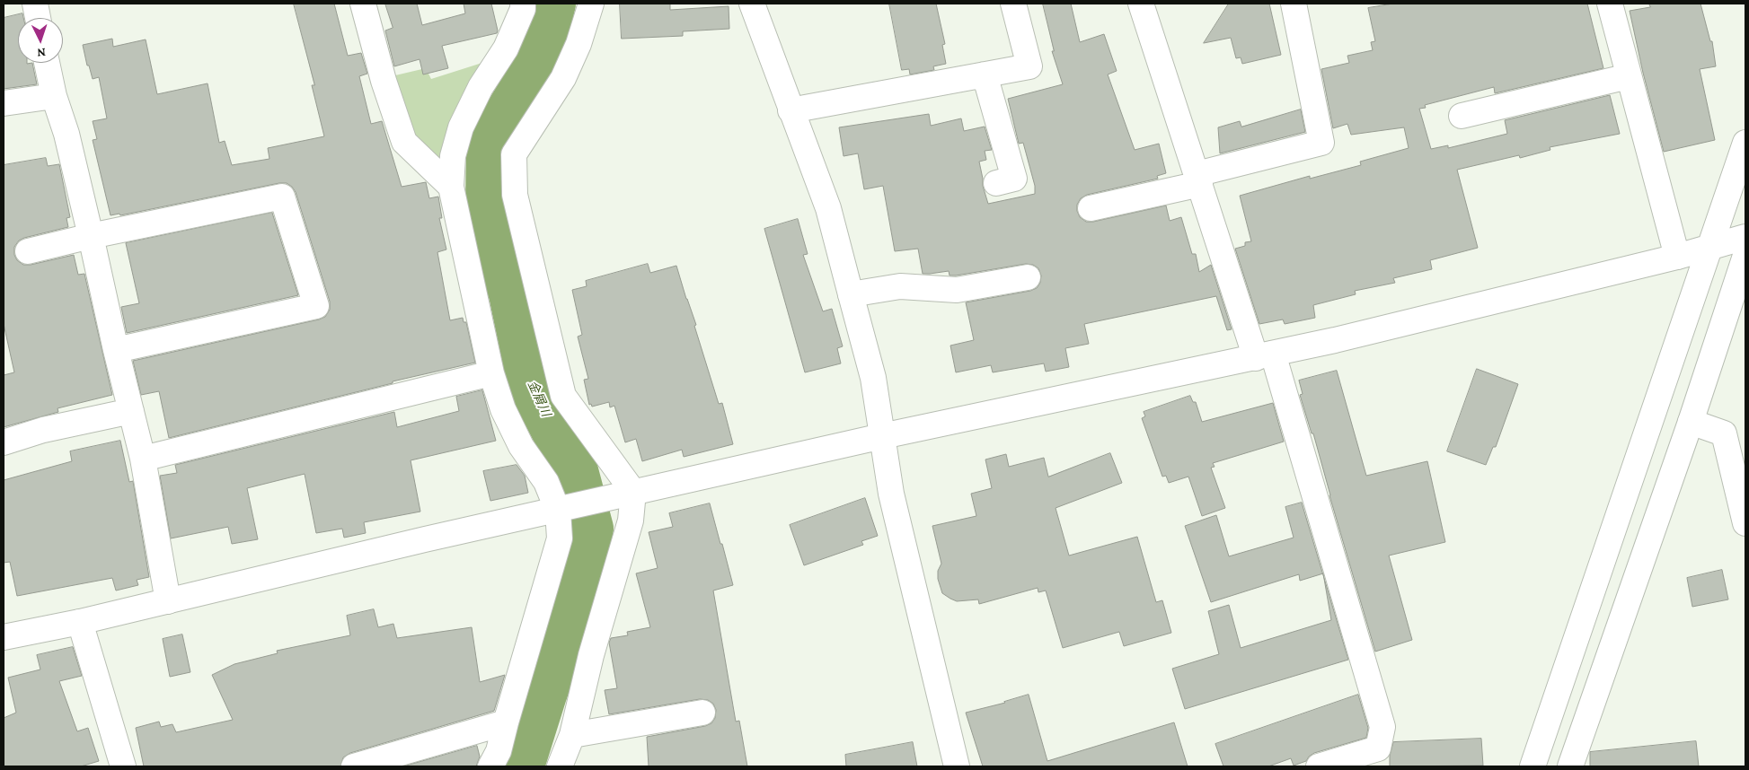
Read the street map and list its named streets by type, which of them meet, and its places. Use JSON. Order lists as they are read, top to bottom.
{
  "water": ["金屑川"],
  "north": "bottom"
}
